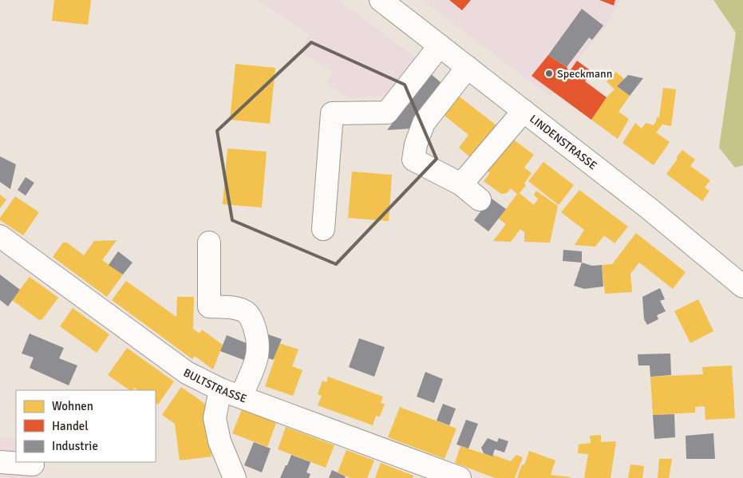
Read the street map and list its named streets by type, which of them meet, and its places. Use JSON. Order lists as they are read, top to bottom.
{
  "streets": {
    "street": ["LINDENSTRASSE", "BULTSTRASSE"]
  },
  "places": ["Speckmann"],
  "legend": ["Wohnen", "Handel", "Industrie"]
}
